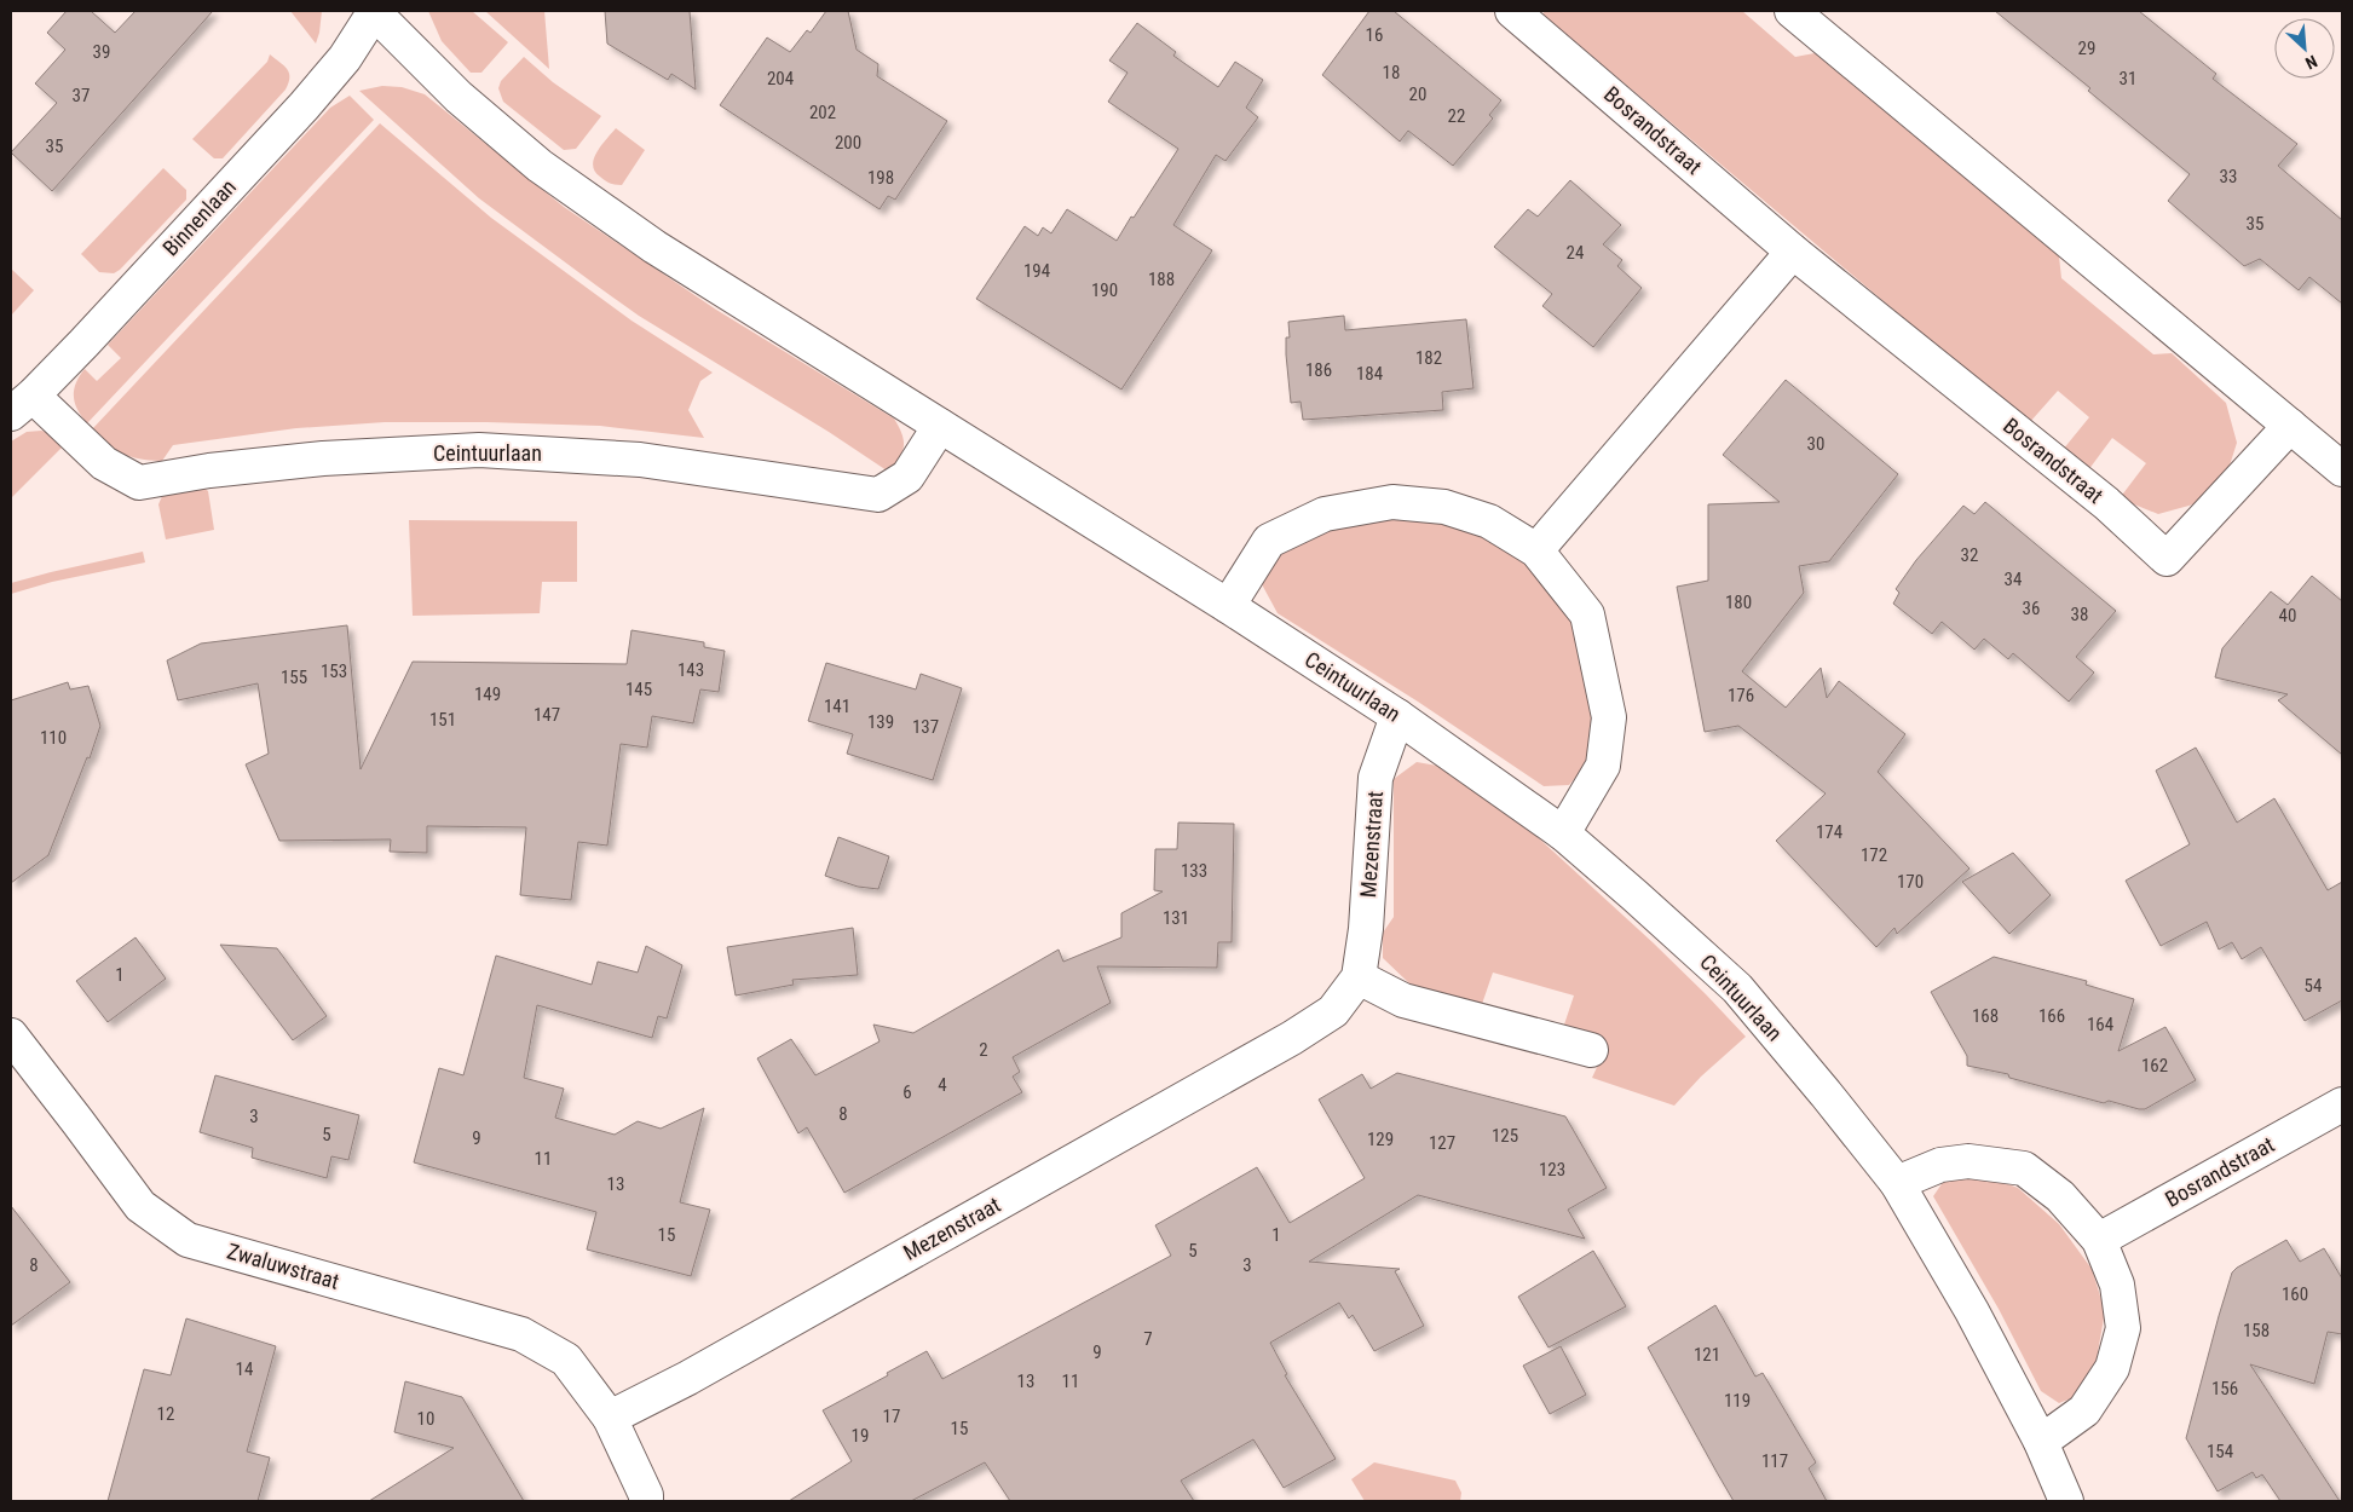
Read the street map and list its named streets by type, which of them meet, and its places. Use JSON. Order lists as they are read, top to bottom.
{
  "streets": {
    "street": [
      "Bosrandstraat",
      "Binnenlaan",
      "Ceintuurlaan",
      "Mezenstraat",
      "Zwaluwstraat"
    ]
  },
  "crossings": [
    ["Binnenlaan", "Ceintuurlaan"],
    ["Ceintuurlaan", "Mezenstraat"],
    ["Mezenstraat", "Zwaluwstraat"]
  ],
  "house_numbers": [
    "16",
    "29",
    "39",
    "18",
    "204",
    "31",
    "20",
    "37",
    "202",
    "22",
    "200",
    "35",
    "33",
    "198",
    "35",
    "24",
    "194",
    "188",
    "190",
    "182",
    "186",
    "184",
    "30",
    "32",
    "34",
    "180",
    "36",
    "38",
    "40",
    "143",
    "153",
    "155",
    "145",
    "149",
    "176",
    "141",
    "147",
    "151",
    "139",
    "137",
    "110",
    "174",
    "172",
    "133",
    "170",
    "131",
    "1",
    "54",
    "168",
    "166",
    "164",
    "2",
    "162",
    "4",
    "6",
    "8",
    "3",
    "5",
    "125",
    "9",
    "129",
    "127",
    "11",
    "123",
    "13",
    "15",
    "1",
    "5",
    "8",
    "3",
    "160",
    "158",
    "7",
    "9",
    "121",
    "14",
    "13",
    "11",
    "156",
    "119",
    "12",
    "17",
    "10",
    "15",
    "19",
    "154",
    "117"
  ],
  "north": "bottom right"
}
